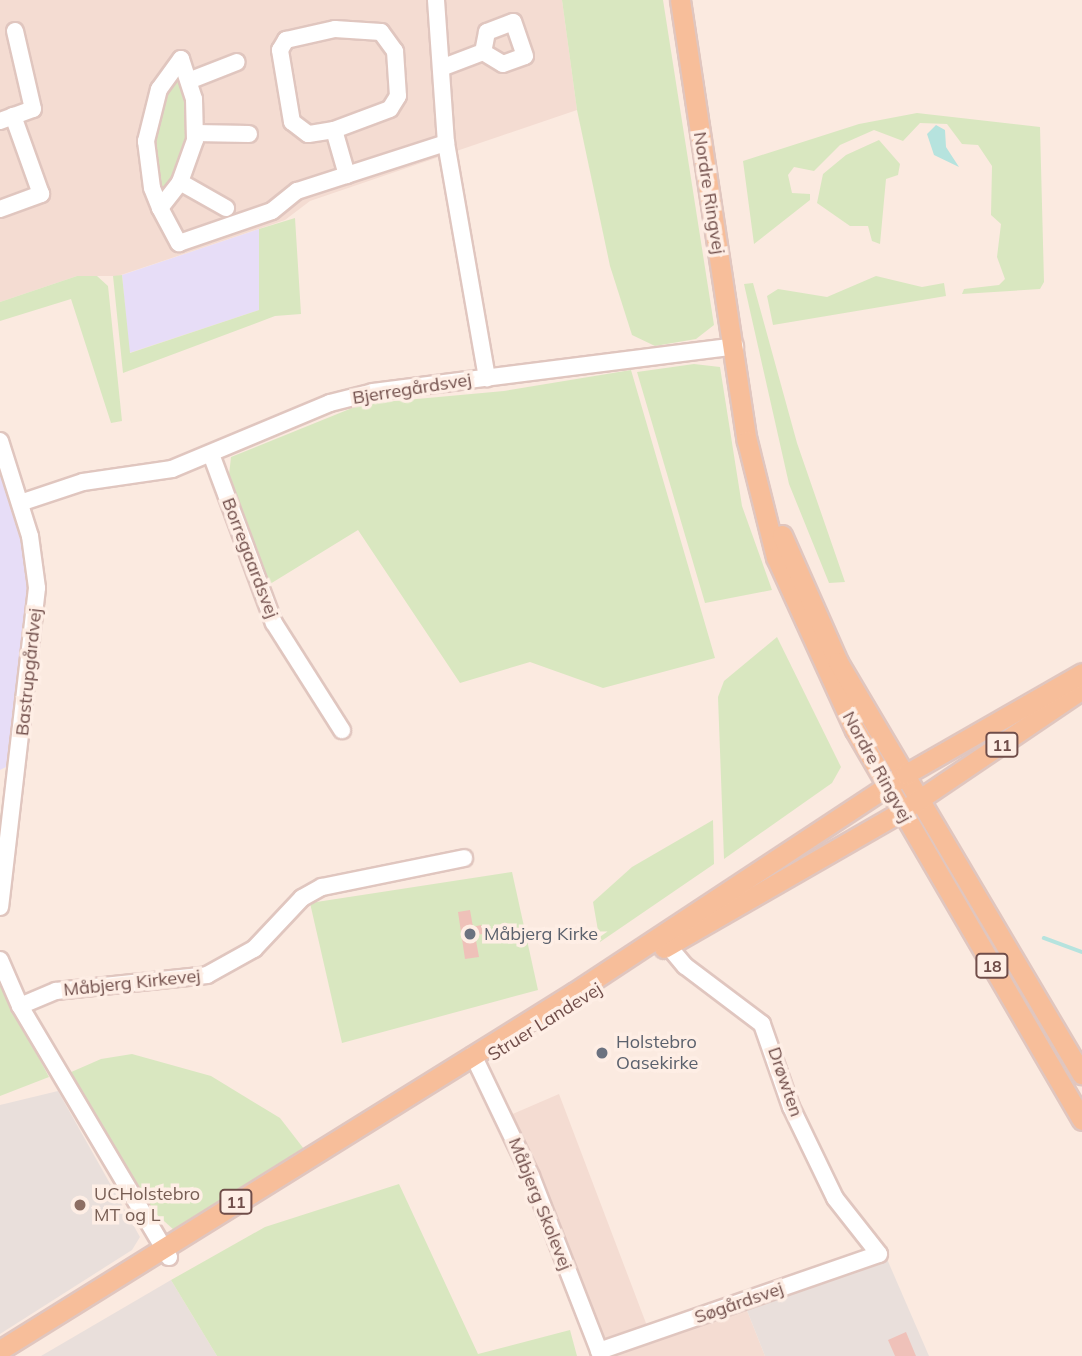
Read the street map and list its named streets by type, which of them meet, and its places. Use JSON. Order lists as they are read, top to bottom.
{
  "streets": {
    "main road": [
      "Nordre Ringvej",
      "11",
      "18",
      "Struer Landevej"
    ],
    "street": [
      "Bjerregårdsvej",
      "Borregaardsvej",
      "Bastrupgårdvej",
      "Måbjerg Kirkevej",
      "Drøwten",
      "Måbjerg Skolevej",
      "Søgårdsvej"
    ]
  },
  "crossings": [
    ["Nordre Ringvej", "Bjerregårdsvej"],
    ["Nordre Ringvej", "Struer Landevej"],
    ["Bjerregårdsvej", "Borregaardsvej"],
    ["Bjerregårdsvej", "Bastrupgårdvej"],
    ["Struer Landevej", "Drøwten"],
    ["Struer Landevej", "Måbjerg Skolevej"],
    ["Drøwten", "Søgårdsvej"],
    ["Måbjerg Skolevej", "Søgårdsvej"]
  ],
  "places": ["Måbjerg Kirke", "Holstebro Oasekirke", "UCHolstebro MT og L"]
}
